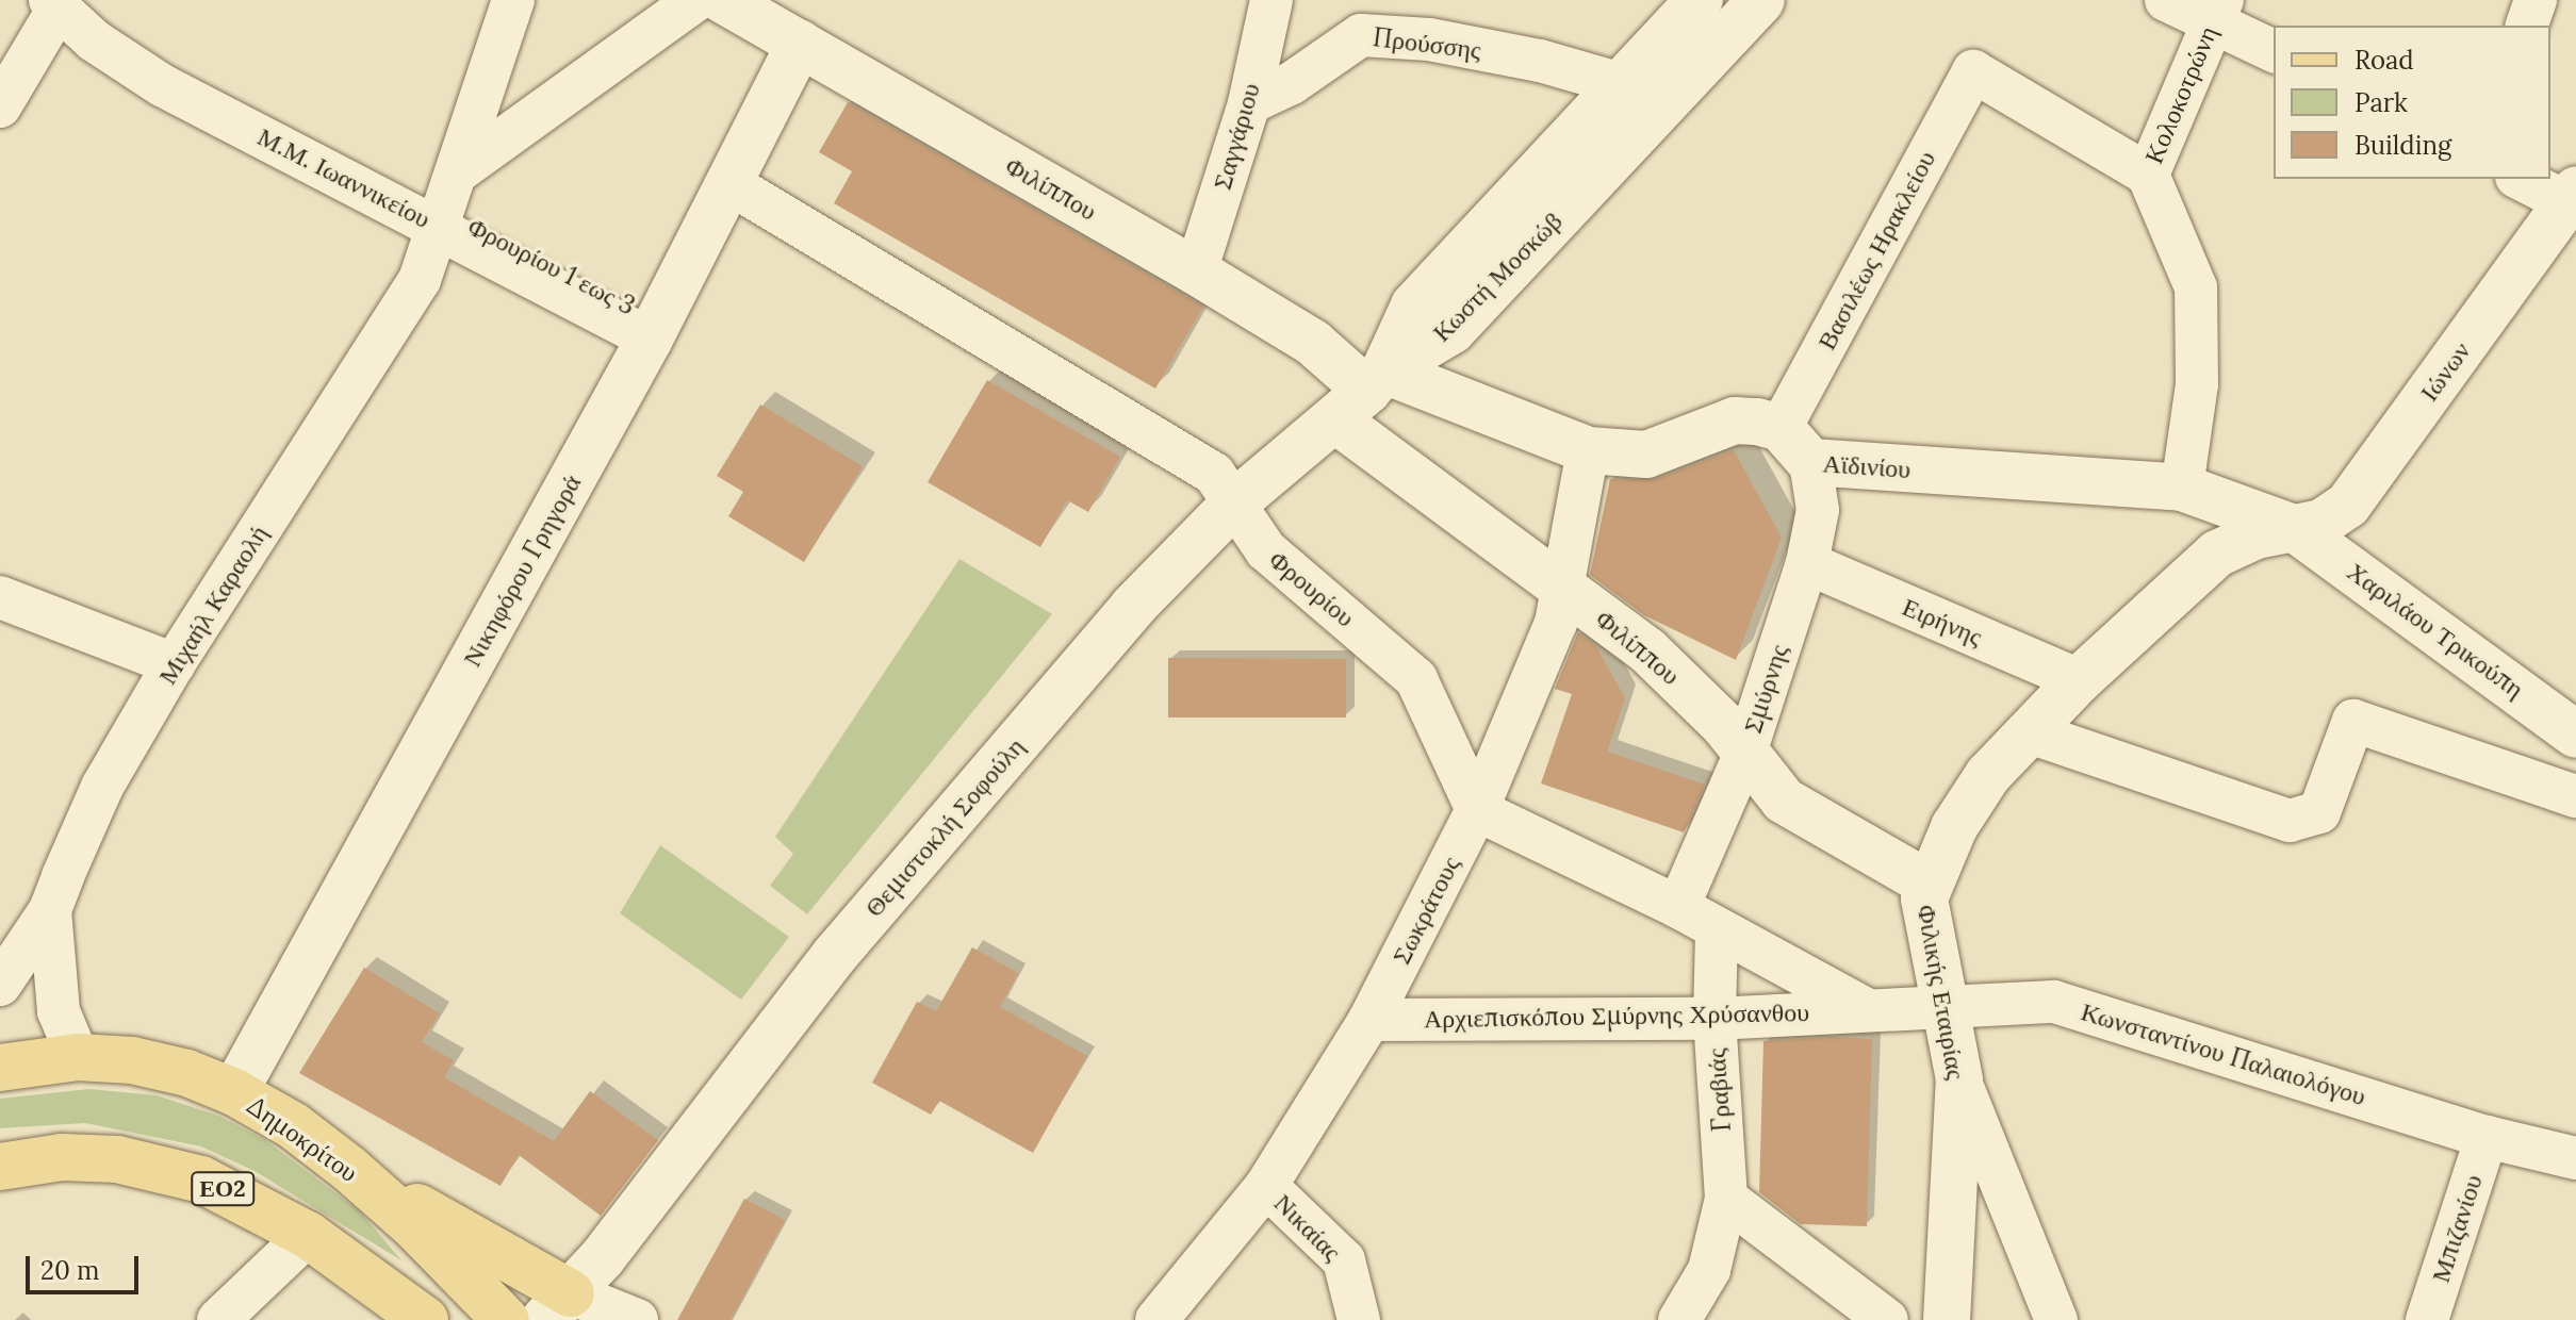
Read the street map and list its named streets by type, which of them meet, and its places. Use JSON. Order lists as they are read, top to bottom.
{
  "streets": {
    "main road": ["Δημοκρίτου", "ΕΟ2"],
    "street": [
      "Προύσσης",
      "Κολοκοτρώνη",
      "Σαγγάριου",
      "Μ.Μ. Ιωαννικείου",
      "Φιλίππου",
      "Βασιλέως Ηρακλείου",
      "Φρουρίου 1 εως 3",
      "Κωστή Μοσκώβ",
      "Ιώνων",
      "Αϊδινίου",
      "Νικηφόρου Γρηγορά",
      "Φρουρίου",
      "Μιχαήλ Καραολή",
      "Ειρήνης",
      "Χαριλάου Τρικούπη",
      "Σμύρνης",
      "Θεμιστοκλή Σοφούλη",
      "Σωκράτους",
      "Φιλικής Εταιρίας",
      "Αρχιεπισκόπου Σμύρνης Χρύσανθου",
      "Κωνσταντίνου Παλαιολόγου",
      "Γραβιάς",
      "Νικαίας",
      "Μπιζανίου"
    ]
  },
  "crossings": [
    ["Προύσσης", "Σαγγάριου"],
    ["Προύσσης", "Κωστή Μοσκώβ"],
    ["Κολοκοτρώνη", "Βασιλέως Ηρακλείου"],
    ["Κολοκοτρώνη", "Αϊδινίου"],
    ["Σαγγάριου", "Φιλίππου"],
    ["Μ.Μ. Ιωαννικείου", "Φρουρίου 1 εως 3"],
    ["Μ.Μ. Ιωαννικείου", "Μιχαήλ Καραολή"],
    ["Φιλίππου", "Κωστή Μοσκώβ"],
    ["Φιλίππου", "Νικηφόρου Γρηγορά"],
    ["Φιλίππου", "Σμύρνης"],
    ["Φιλίππου", "Θεμιστοκλή Σοφούλη"],
    ["Φιλίππου", "Σωκράτους"],
    ["Φιλίππου", "Φιλικής Εταιρίας"],
    ["Βασιλέως Ηρακλείου", "Αϊδινίου"],
    ["Φρουρίου 1 εως 3", "Νικηφόρου Γρηγορά"],
    ["Φρουρίου 1 εως 3", "Μιχαήλ Καραολή"],
    ["Κωστή Μοσκώβ", "Θεμιστοκλή Σοφούλη"],
    ["Ιώνων", "Αϊδινίου"],
    ["Ιώνων", "Χαριλάου Τρικούπη"],
    ["Ιώνων", "Φιλικής Εταιρίας"],
    ["Αϊδινίου", "Χαριλάου Τρικούπη"],
    ["Αϊδινίου", "Σμύρνης"],
    ["Αϊδινίου", "Φιλικής Εταιρίας"],
    ["Νικηφόρου Γρηγορά", "Φρουρίου"],
    ["Νικηφόρου Γρηγορά", "Δημοκρίτου"],
    ["Φρουρίου", "Θεμιστοκλή Σοφούλη"],
    ["Φρουρίου", "Σωκράτους"],
    ["Μιχαήλ Καραολή", "Δημοκρίτου"],
    ["Ειρήνης", "Σμύρνης"],
    ["Ειρήνης", "Φιλικής Εταιρίας"],
    ["Χαριλάου Τρικούπη", "Φιλικής Εταιρίας"],
    ["Σωκράτους", "Αρχιεπισκόπου Σμύρνης Χρύσανθου"],
    ["Σωκράτους", "Νικαίας"],
    ["Φιλικής Εταιρίας", "Κωνσταντίνου Παλαιολόγου"],
    ["Αρχιεπισκόπου Σμύρνης Χρύσανθου", "Κωνσταντίνου Παλαιολόγου"],
    ["Αρχιεπισκόπου Σμύρνης Χρύσανθου", "Γραβιάς"],
    ["Κωνσταντίνου Παλαιολόγου", "Μπιζανίου"]
  ],
  "legend": ["Road", "Park", "Building"],
  "scale_bar": "20 m"
}
